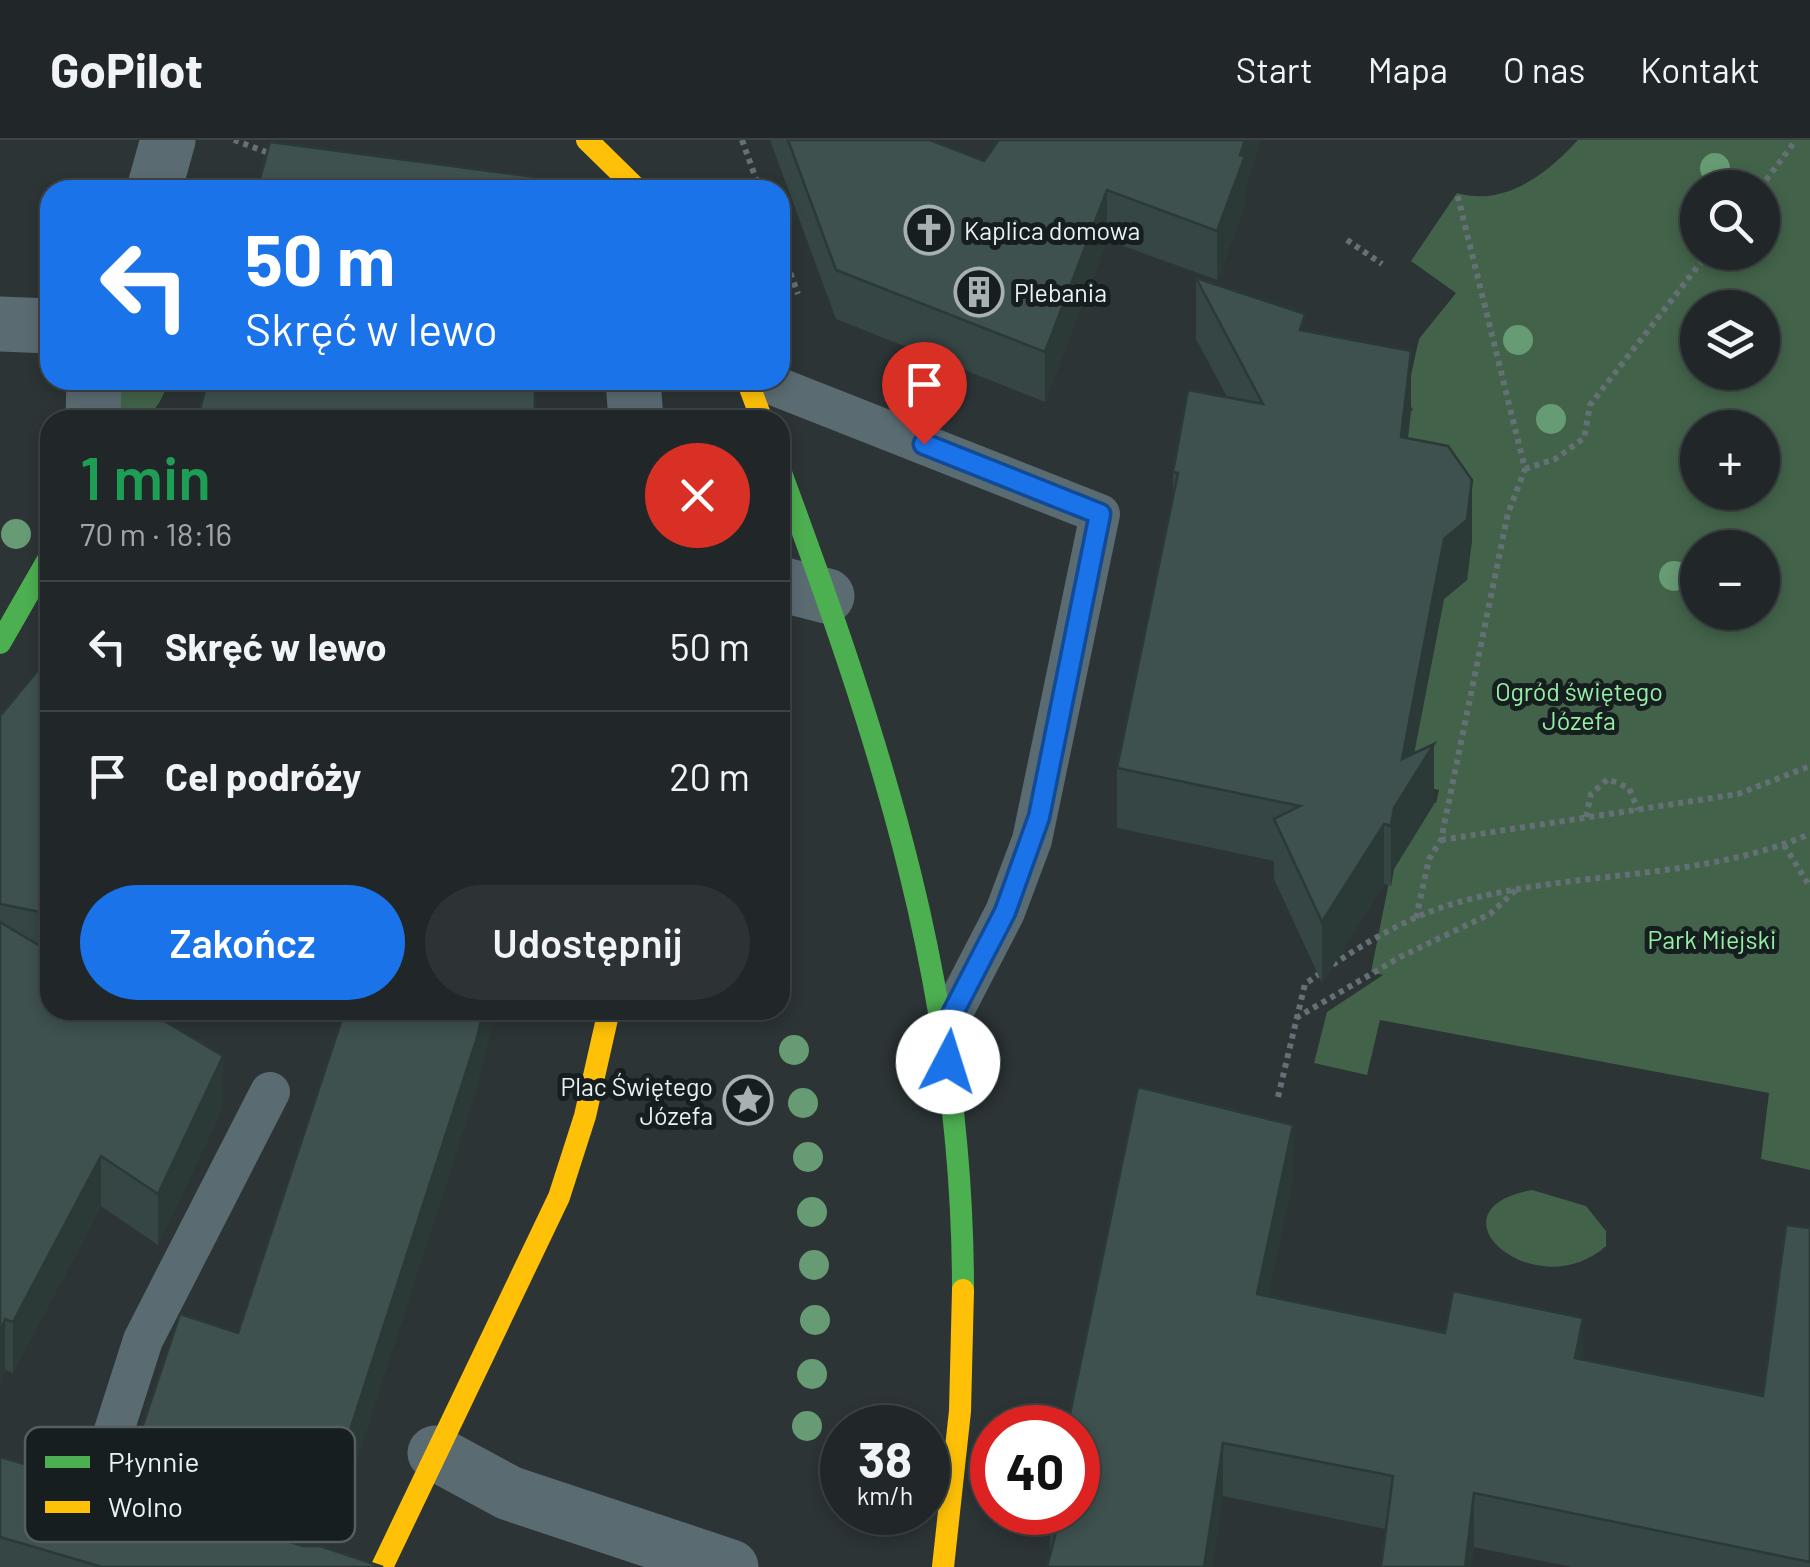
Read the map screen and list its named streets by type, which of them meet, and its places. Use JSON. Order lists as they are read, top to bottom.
{
  "parks": ["Ogród świętego Józefa", "Park Miejski"],
  "places": {
    "church": ["Kaplica domowa"],
    "building": ["Plebania"],
    "place": ["Plac Świętego Józefa"]
  },
  "legend": ["Płynnie", "Wolno"],
  "page": {
    "header": "GoPilot",
    "nav": [
      "Start",
      "Mapa",
      "O nas",
      "Kontakt"
    ],
    "map_buttons": ["+", "−"],
    "turn": ["50 m", "Skręć w lewo"],
    "heading": ["1 min", "70 m · 18:16"],
    "list": [
      {
        "name": "Skręć w lewo",
        "value": "50 m"
      },
      {
        "name": "Cel podróży",
        "value": "20 m"
      }
    ],
    "buttons": ["Zakończ", "Udostępnij"],
    "speed": "38 km/h",
    "limit": "40"
  }
}
